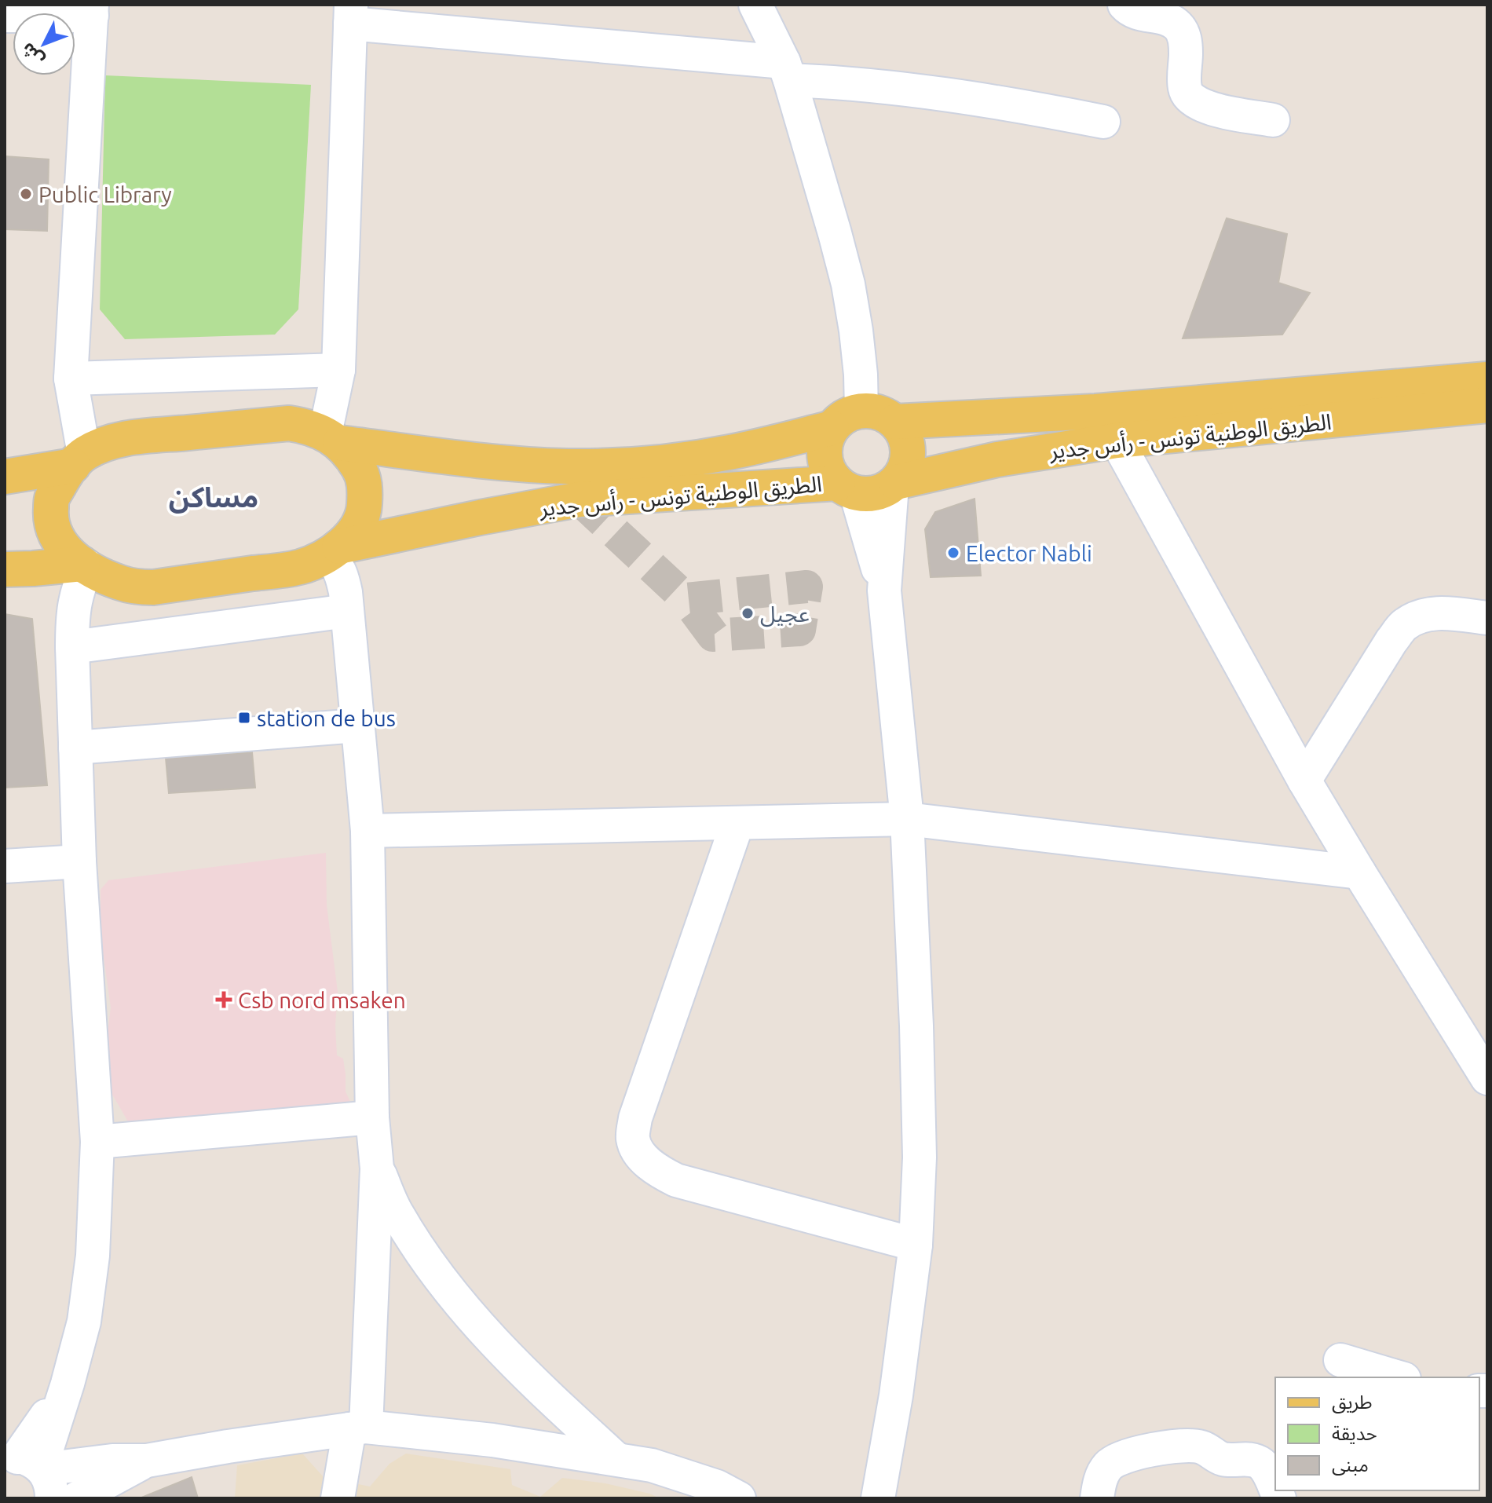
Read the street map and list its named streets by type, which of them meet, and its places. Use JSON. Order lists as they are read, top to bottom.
{
  "streets": {
    "main road": ["الطريق الوطنية تونس - رأس جدير"]
  },
  "districts": ["مساكن"],
  "places": {
    "other": ["Public Library", "Elector Nabli", "عجيل"],
    "transit": ["station de bus"],
    "health": ["Csb nord msaken"]
  },
  "legend": ["طريق", "حديقة", "مبنى"],
  "north": "bottom left"
}
